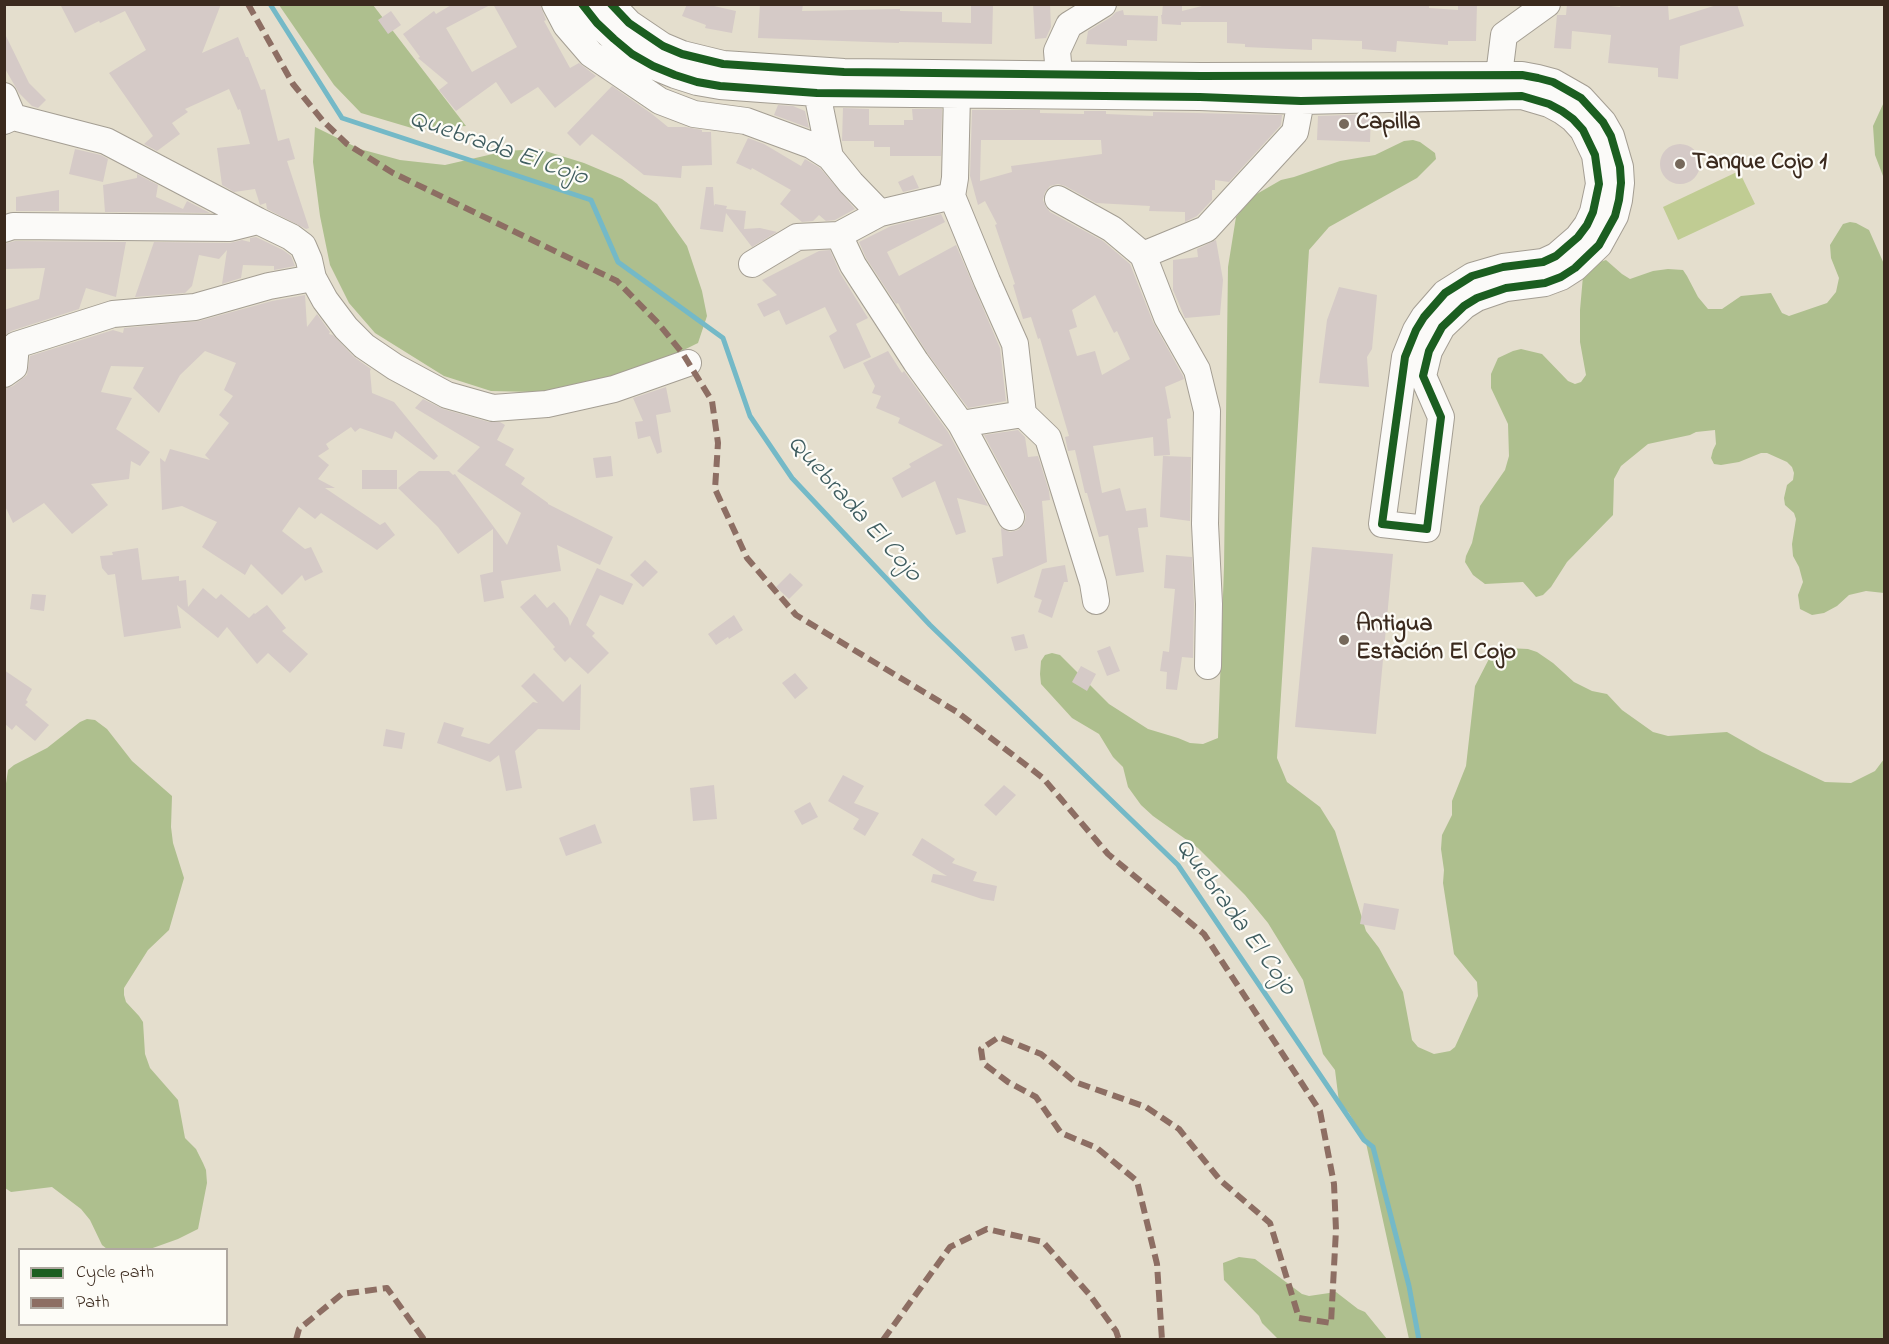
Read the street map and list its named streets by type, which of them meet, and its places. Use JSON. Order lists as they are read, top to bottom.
{
  "water": ["Quebrada El Cojo"],
  "places": ["Capilla", "Tanque Cojo 1", "Antigua Estación El Cojo"],
  "legend": ["Cycle path", "Path"]
}
